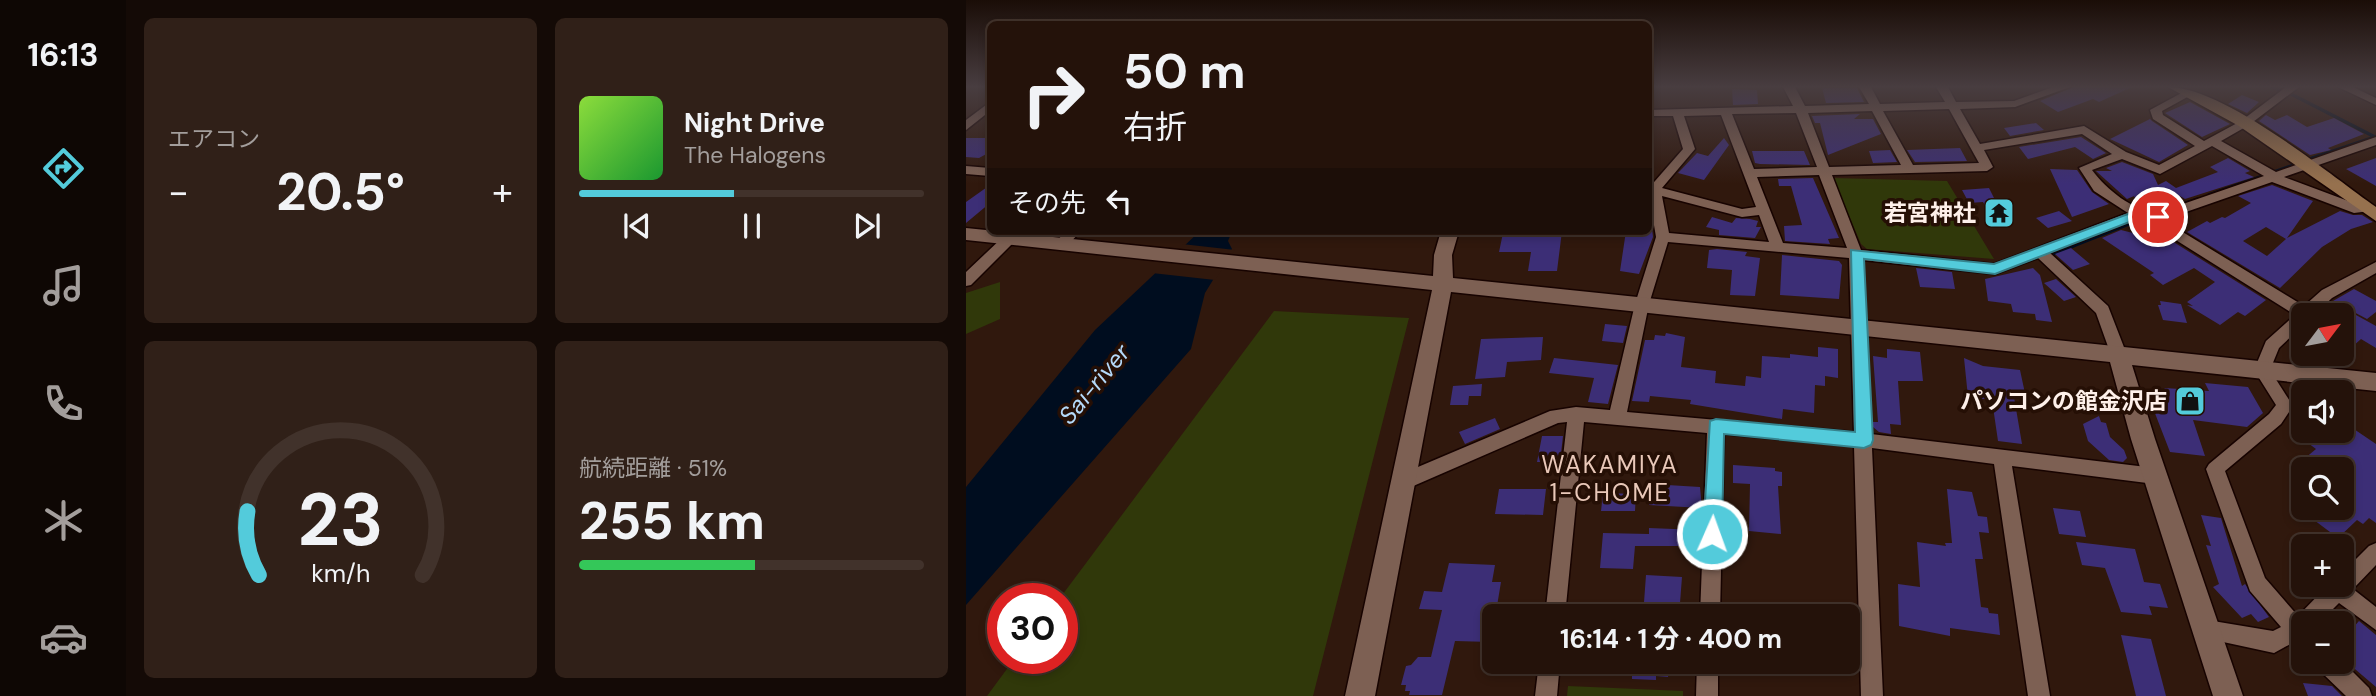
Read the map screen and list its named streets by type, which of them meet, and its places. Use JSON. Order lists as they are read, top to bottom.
{
  "districts": ["WAKAMIYA 1-CHOME"],
  "water": ["Sai-river"],
  "places": {
    "temple": ["若宮神社"],
    "shop": ["パソコンの館金沢店"]
  },
  "north": "top right",
  "page": {
    "tabs": "16:13",
    "tile": [
      "エアコン",
      ["航続距離 · 51%", "255 km"]
    ],
    "turn": ["50 m", "右折"],
    "song": ["Night Drive", "The Halogens"],
    "heat": ["−", "20.5°", "+"],
    "then": "その先",
    "map_buttons": ["+", "−"],
    "limit": "30",
    "trip": "16:14 · 1 分 · 400 m",
    "gauge": ["23", "km/h"]
  }
}
